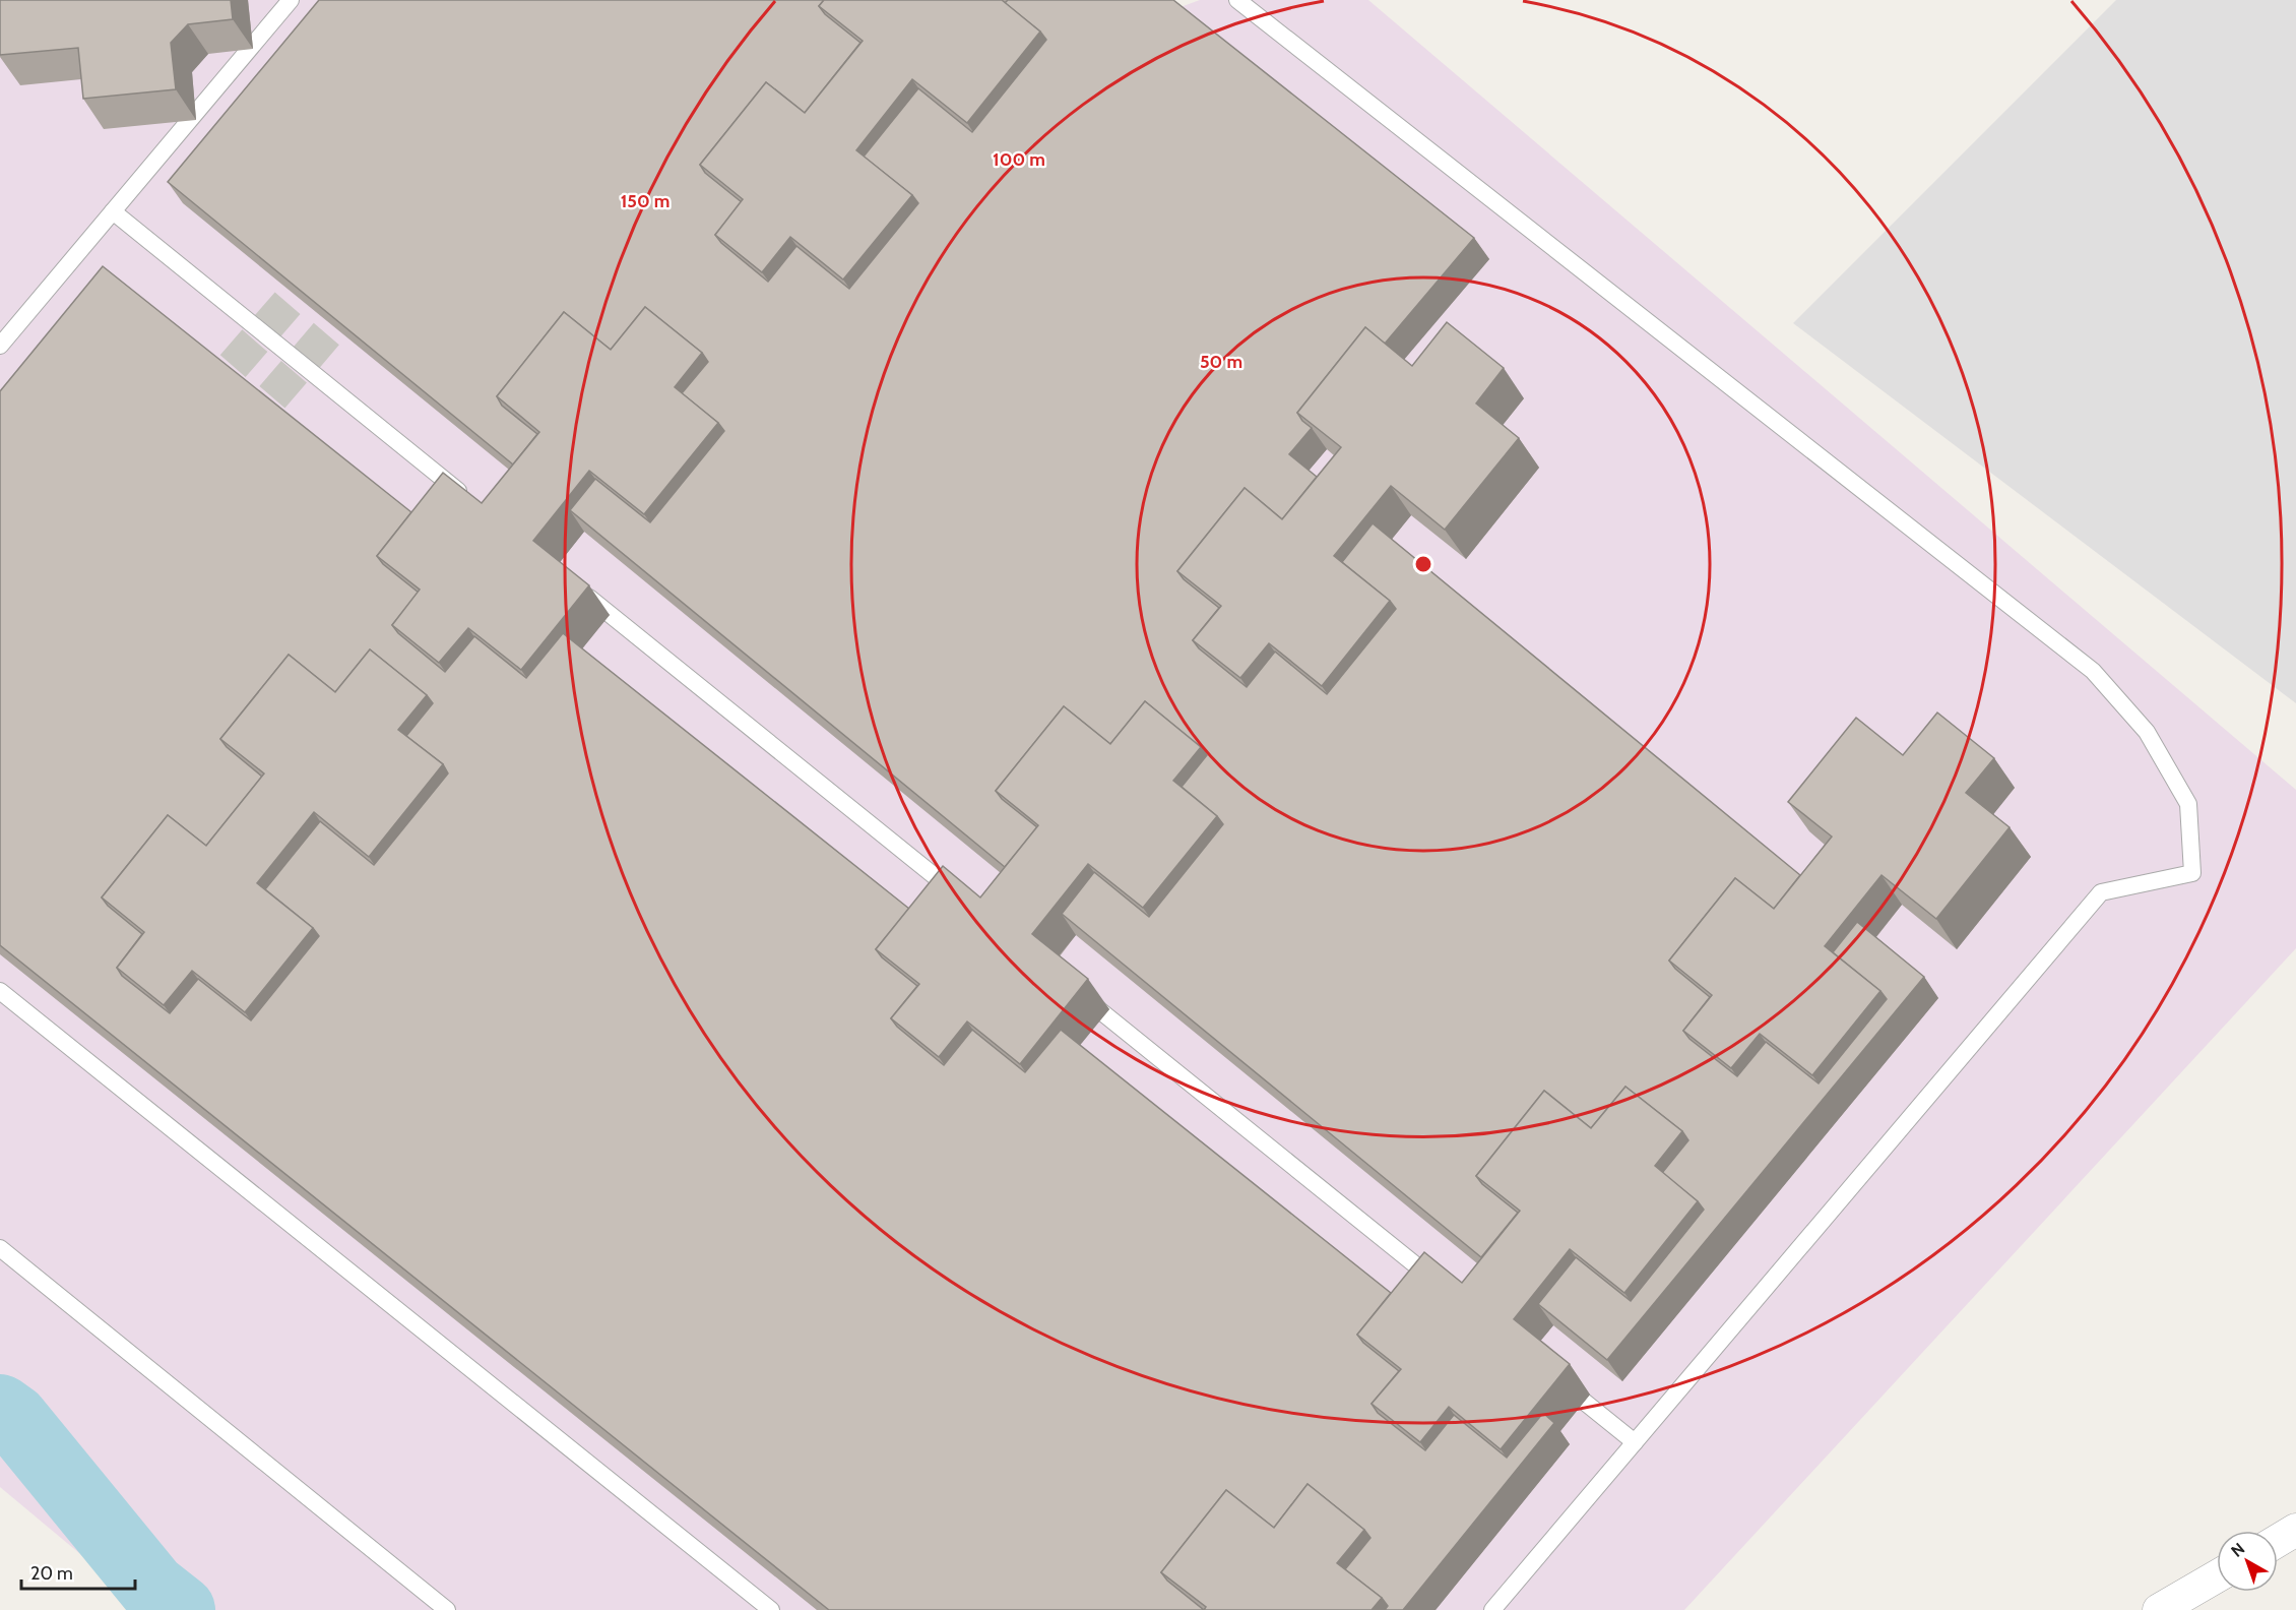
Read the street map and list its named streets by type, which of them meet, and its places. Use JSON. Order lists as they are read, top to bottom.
{
  "scale_bar": "20 m",
  "north": "top left",
  "rings": ["100 m", "150 m", "50 m"]
}
